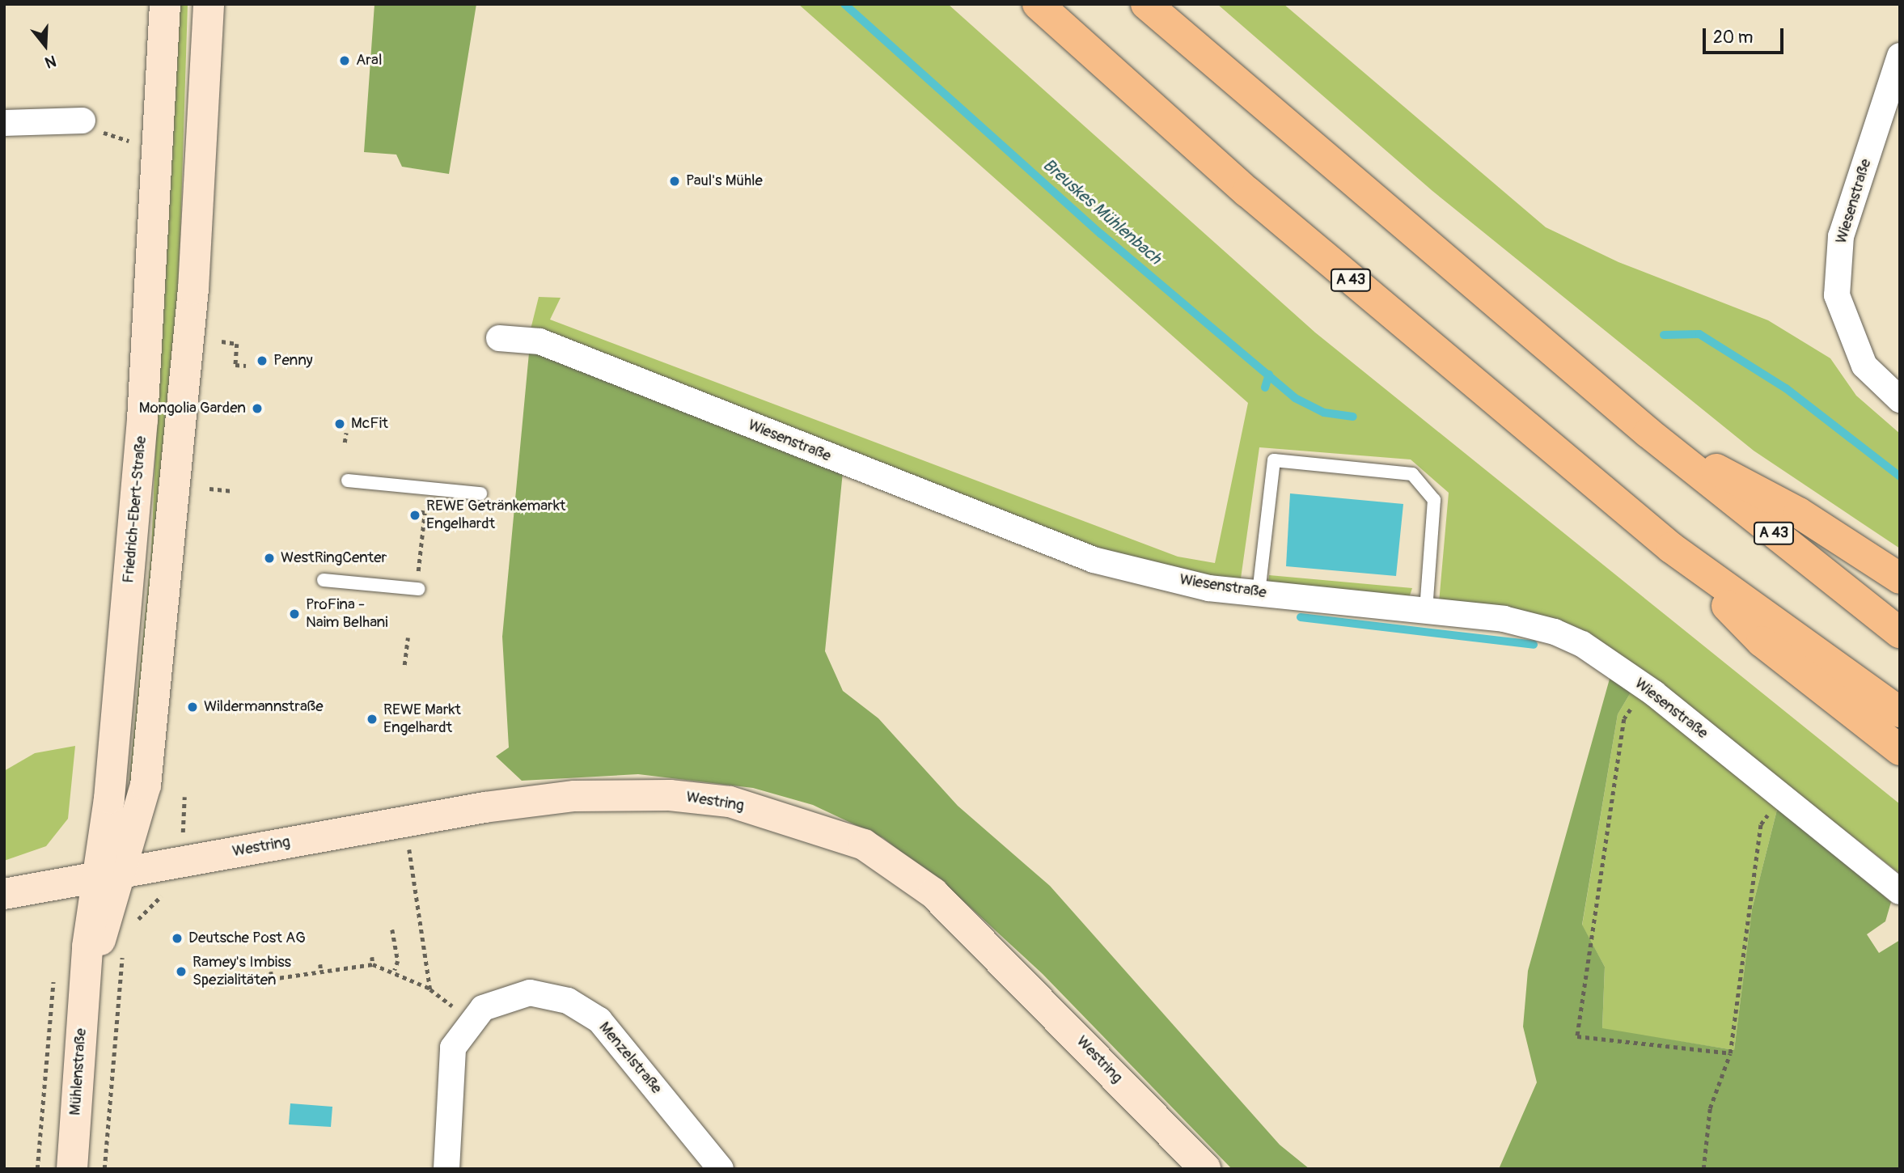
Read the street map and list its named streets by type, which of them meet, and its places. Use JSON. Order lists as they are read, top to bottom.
{
  "streets": {
    "highway": ["A 43"],
    "main road": ["Friedrich-Ebert-Straße", "Westring", "Mühlenstraße"],
    "street": ["Wiesenstraße", "Menzelstraße"]
  },
  "crossings": [
    ["Friedrich-Ebert-Straße", "Westring"],
    ["Friedrich-Ebert-Straße", "Mühlenstraße"],
    ["Westring", "Mühlenstraße"]
  ],
  "water": ["Breuskes Mühlenbach"],
  "places": [
    "Aral",
    "Paul's Mühle",
    "Penny",
    "Mongolia Garden",
    "McFit",
    "REWE Getränkemarkt Engelhardt",
    "WestRingCenter",
    "ProFina - Naim Belhani",
    "Wildermannstraße",
    "REWE Markt Engelhardt",
    "Deutsche Post AG",
    "Ramey's Imbiss Spezialitäten"
  ],
  "scale_bar": "20 m",
  "north": "bottom"
}
